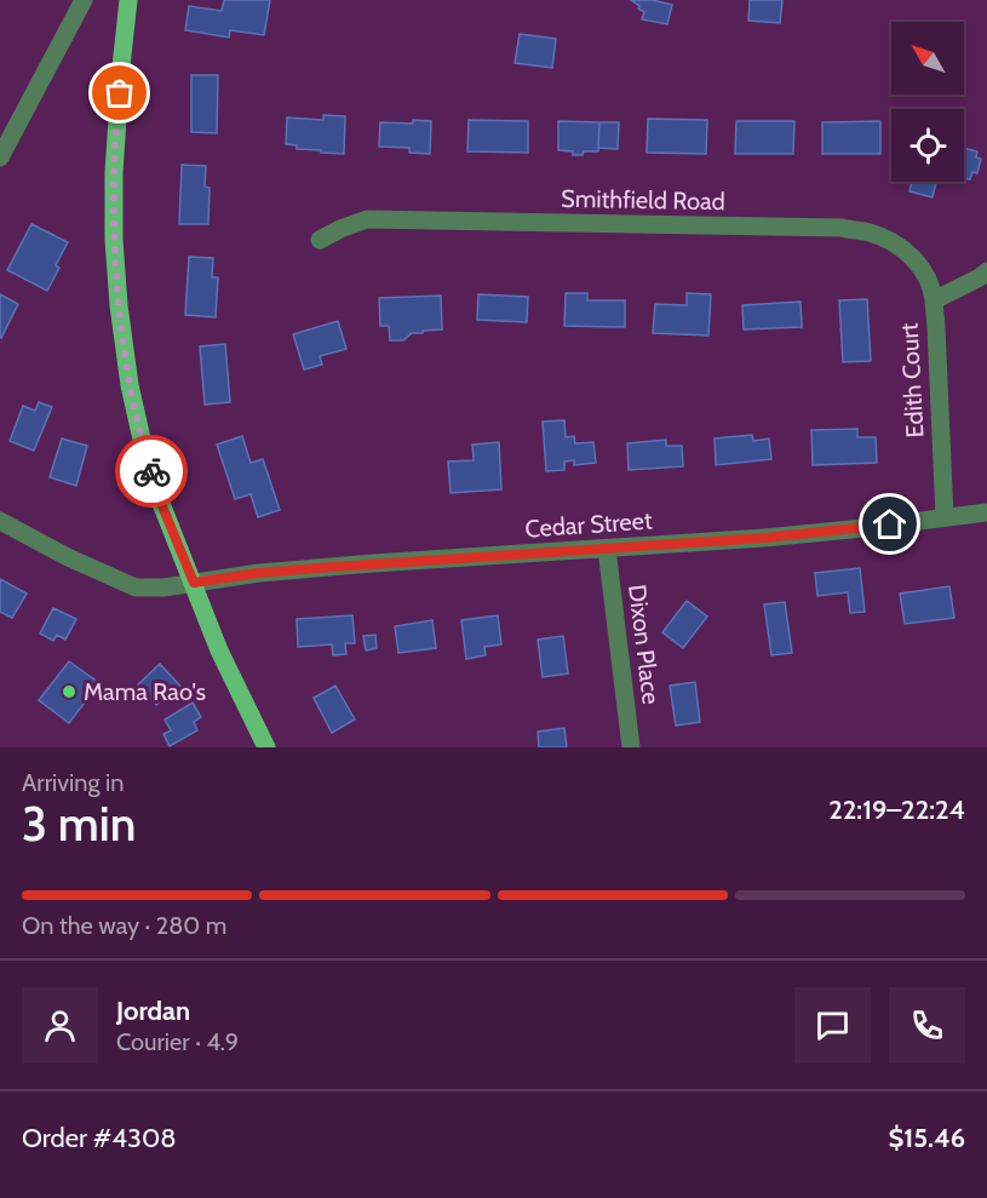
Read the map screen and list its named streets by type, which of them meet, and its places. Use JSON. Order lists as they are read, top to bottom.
{
  "streets": {
    "street": [
      "Smithfield Road",
      "Edith Court",
      "Cedar Street",
      "Dixon Place"
    ]
  },
  "crossings": [
    ["Smithfield Road", "Edith Court"],
    ["Edith Court", "Cedar Street"],
    ["Cedar Street", "Dixon Place"]
  ],
  "places": ["Mama Rao's"],
  "north": "top left",
  "page": {
    "heading": ["3 min", "Arriving in", "22:19–22:24"],
    "panel": [
      "Jordan",
      "Courier · 4.9",
      "Order #4308",
      "$15.46"
    ],
    "bar": "On the way · 280 m"
  }
}
